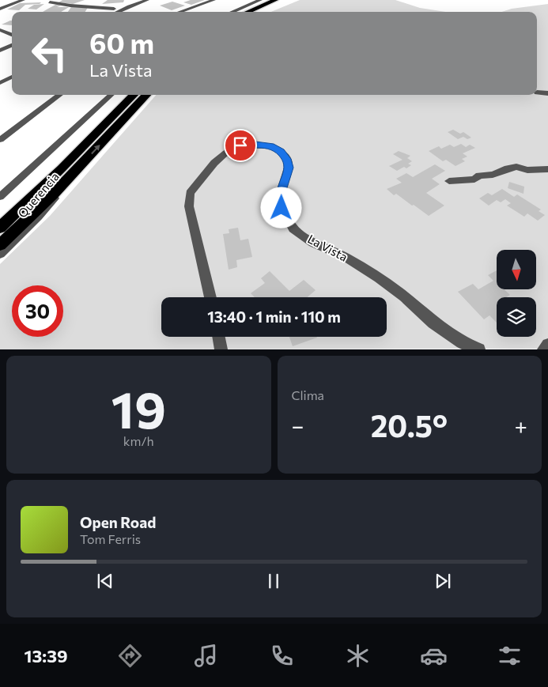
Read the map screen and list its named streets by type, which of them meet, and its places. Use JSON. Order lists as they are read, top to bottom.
{
  "streets": {
    "street": ["Querencia", "La Vista"]
  },
  "north": "bottom",
  "page": {
    "turn": ["60 m", "La Vista"],
    "limit": "30",
    "trip": "13:40 · 1 min · 110 m",
    "tile": [
      ["19", "km/h"],
      "Clima"
    ],
    "heat": ["−", "20.5°", "+"],
    "song": ["Open Road", "Tom Ferris"],
    "tabs": "13:39"
  }
}
